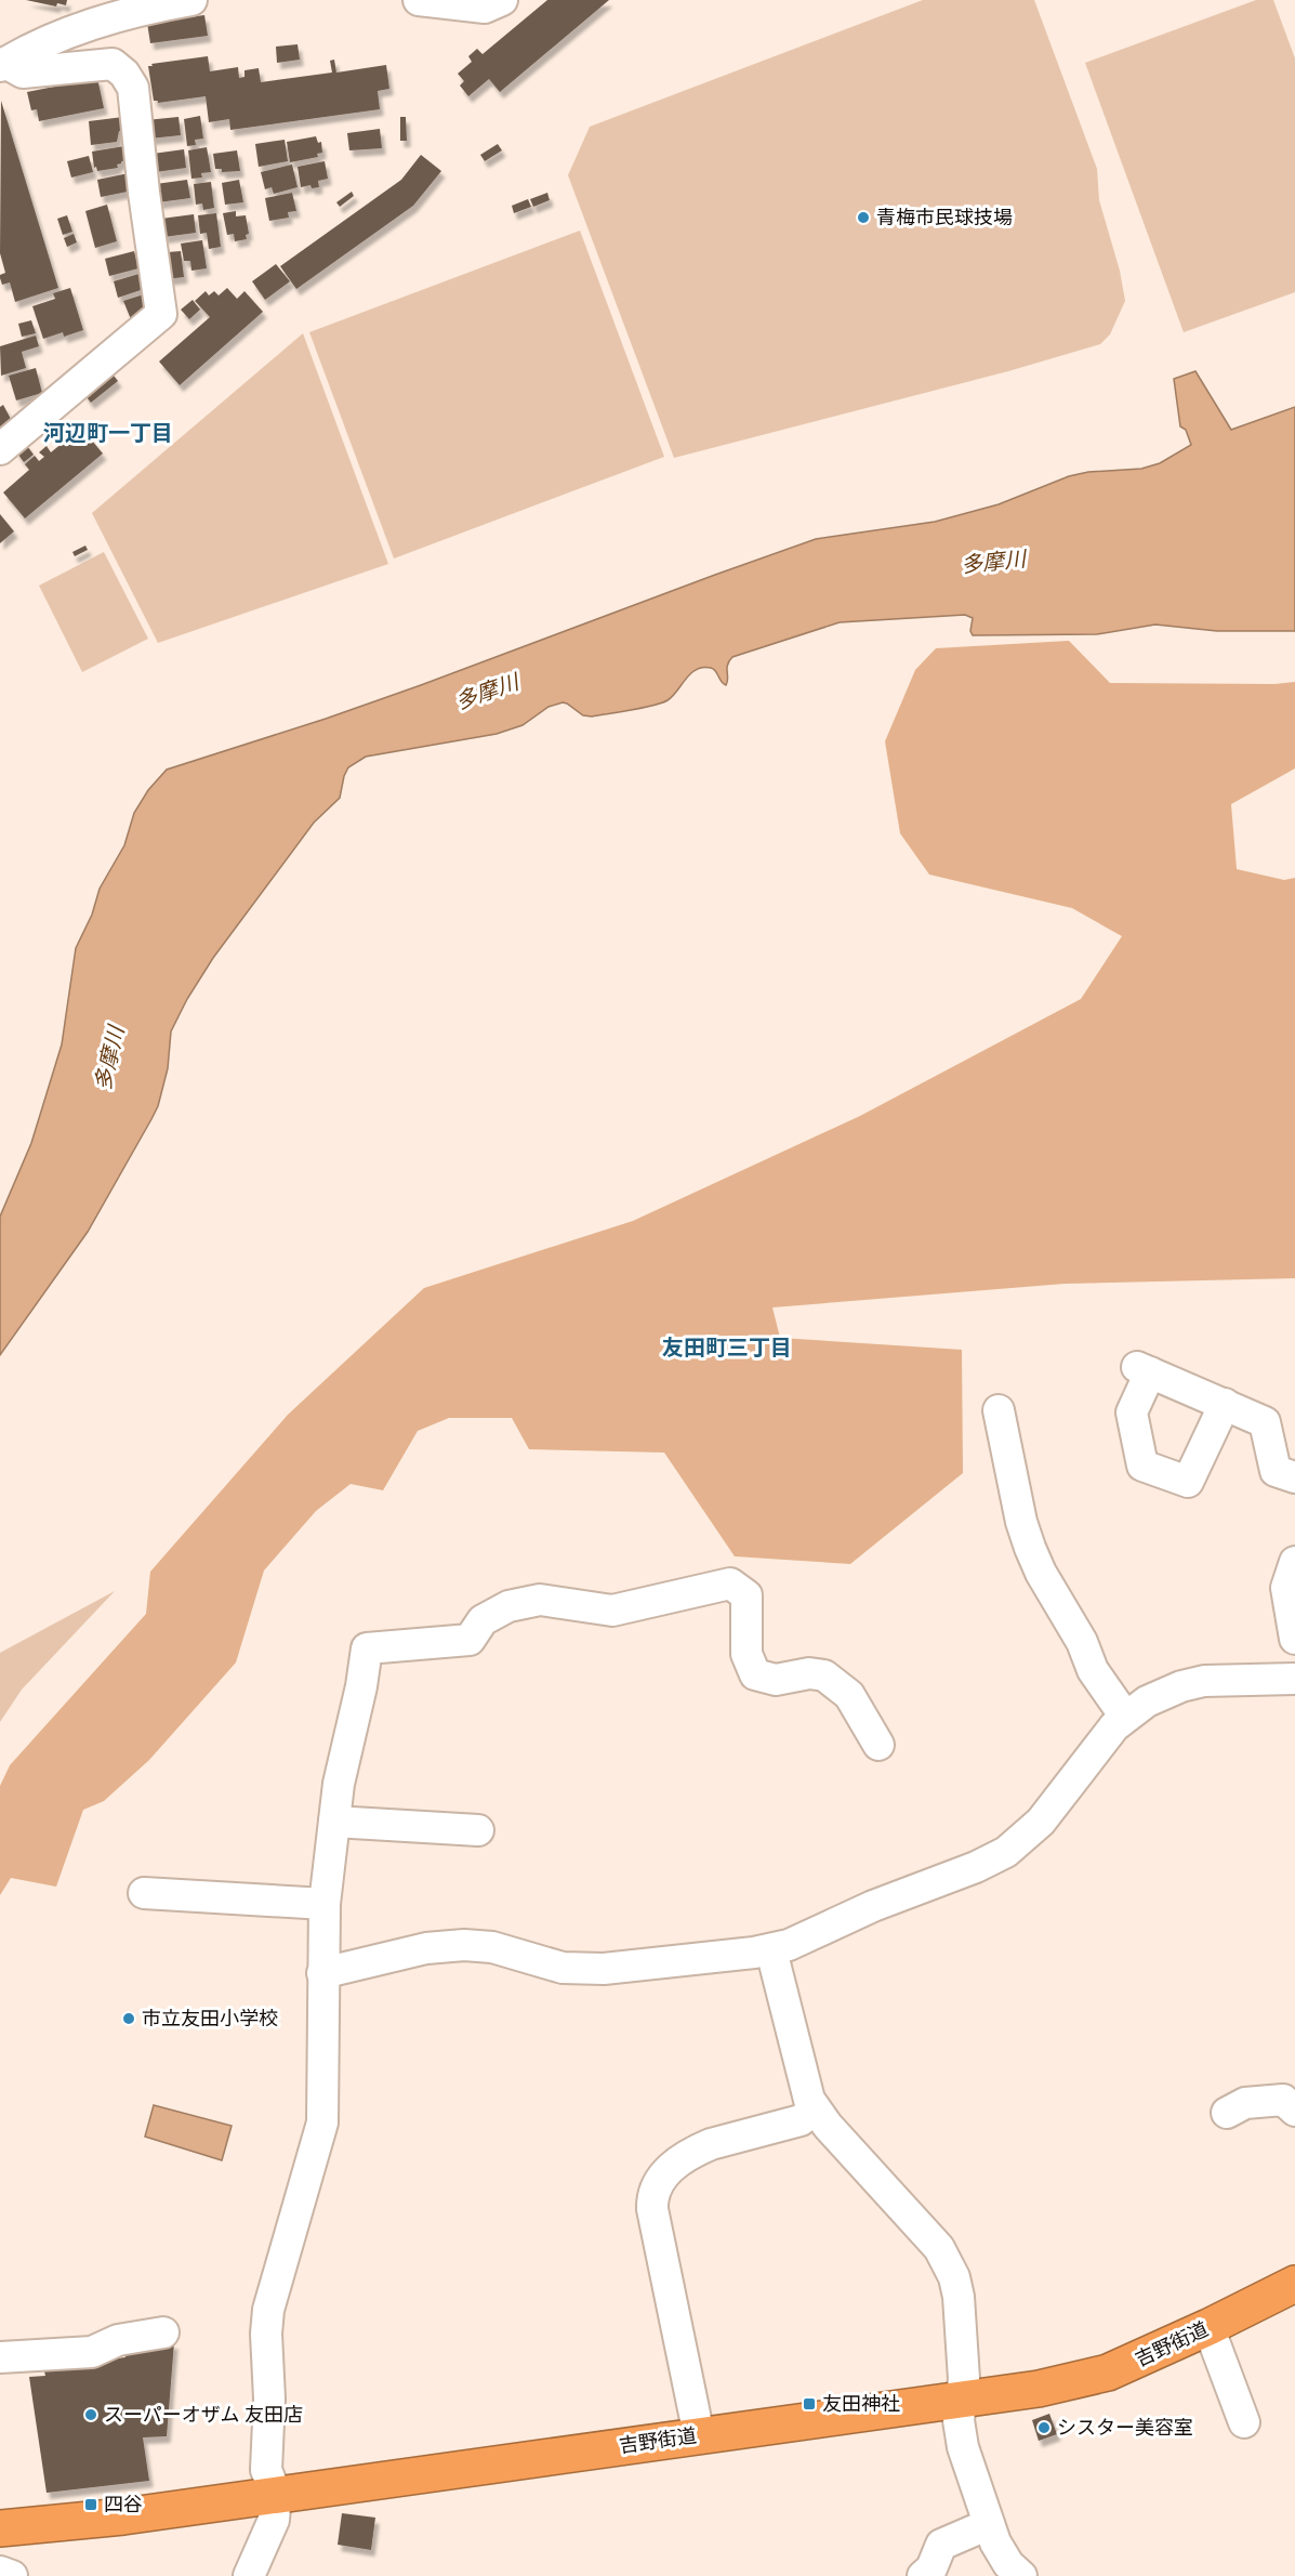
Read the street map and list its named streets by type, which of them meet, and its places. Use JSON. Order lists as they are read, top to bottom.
{
  "streets": {
    "highway": ["吉野街道"]
  },
  "districts": ["河辺町一丁目", "友田町三丁目"],
  "water": ["多摩川"],
  "places": {
    "other": [
      "青梅市民球技場",
      "市立友田小学校",
      "スーパーオザム 友田店",
      "シスター美容室"
    ],
    "transit": ["友田神社", "四谷"]
  }
}
